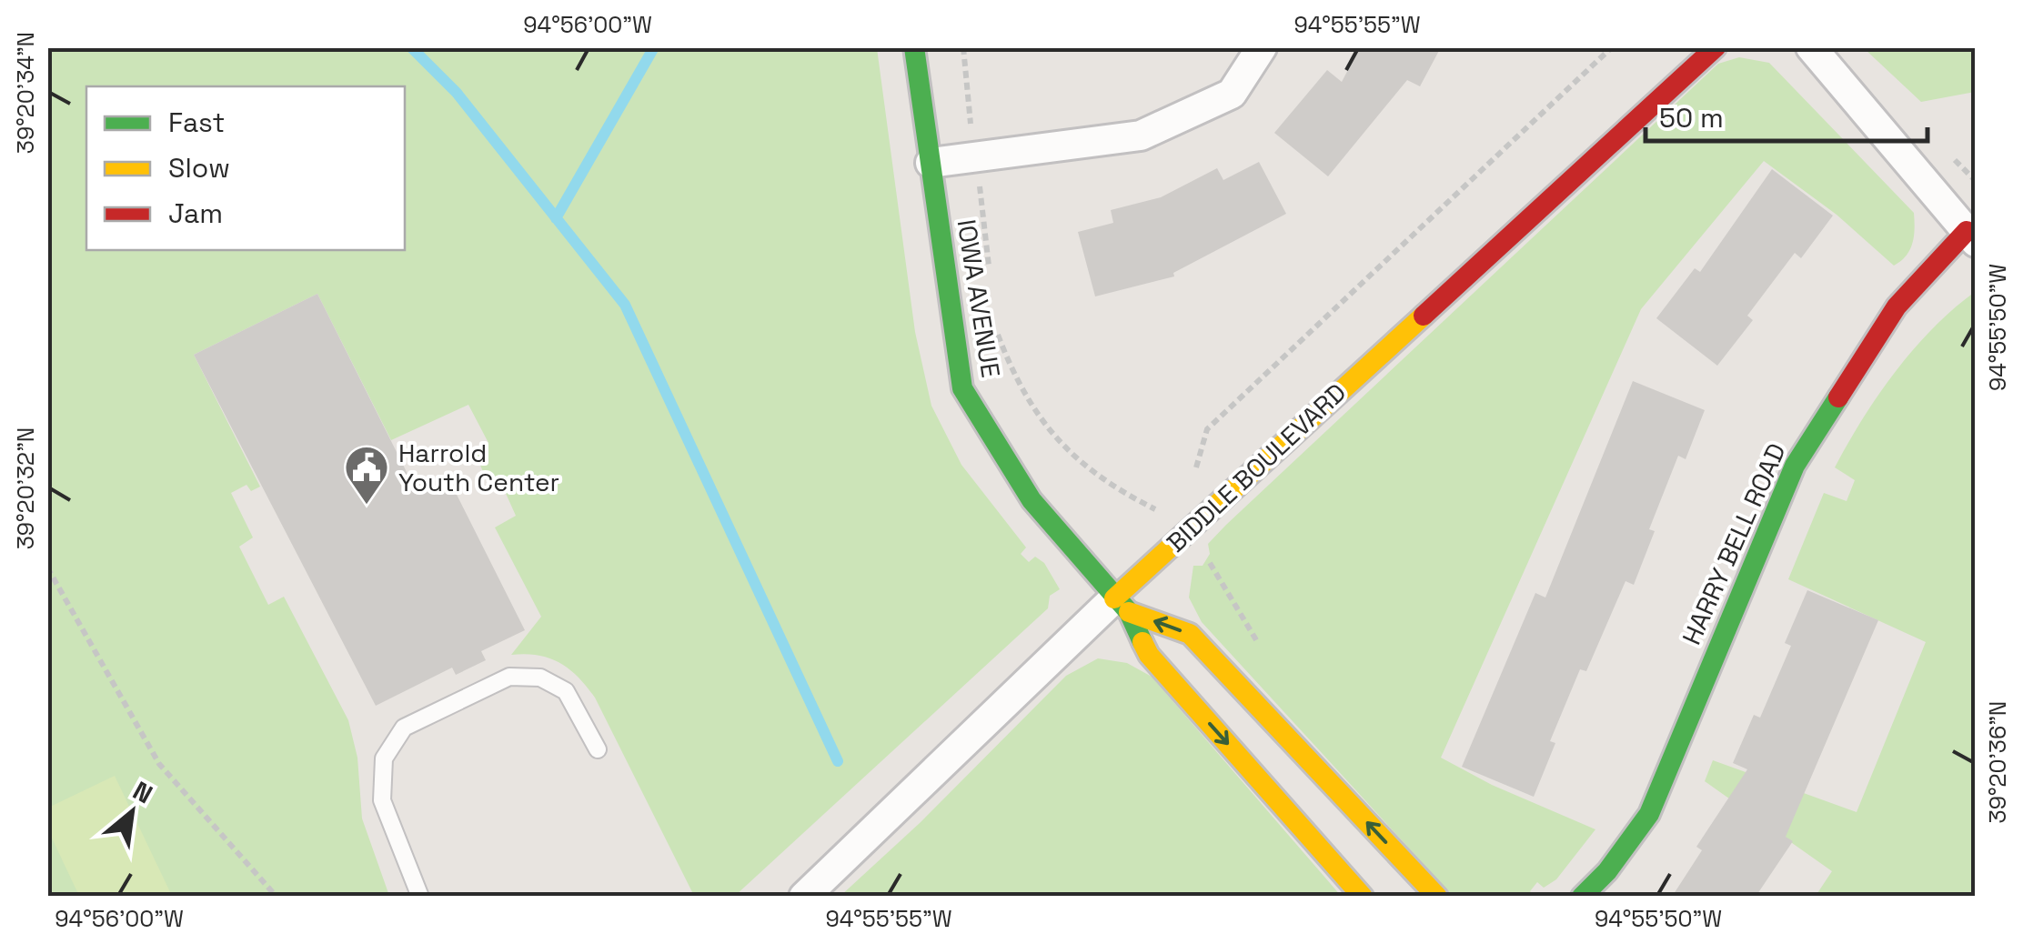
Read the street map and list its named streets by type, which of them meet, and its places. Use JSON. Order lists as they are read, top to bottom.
{
  "streets": {
    "street": ["IOWA AVENUE", "BIDDLE BOULEVARD", "HARRY BELL ROAD"]
  },
  "crossings": [
    ["IOWA AVENUE", "BIDDLE BOULEVARD"]
  ],
  "places": {
    "public building": ["Harrold Youth Center"]
  },
  "legend": ["Fast", "Slow", "Jam"],
  "scale_bar": "50 m",
  "north": "top right",
  "coordinates": [
    "94°56'00\"W",
    "94°55'55\"W",
    "39°20'34\"N",
    "94°55'50\"W",
    "39°20'32\"N",
    "39°20'36\"N"
  ]
}
